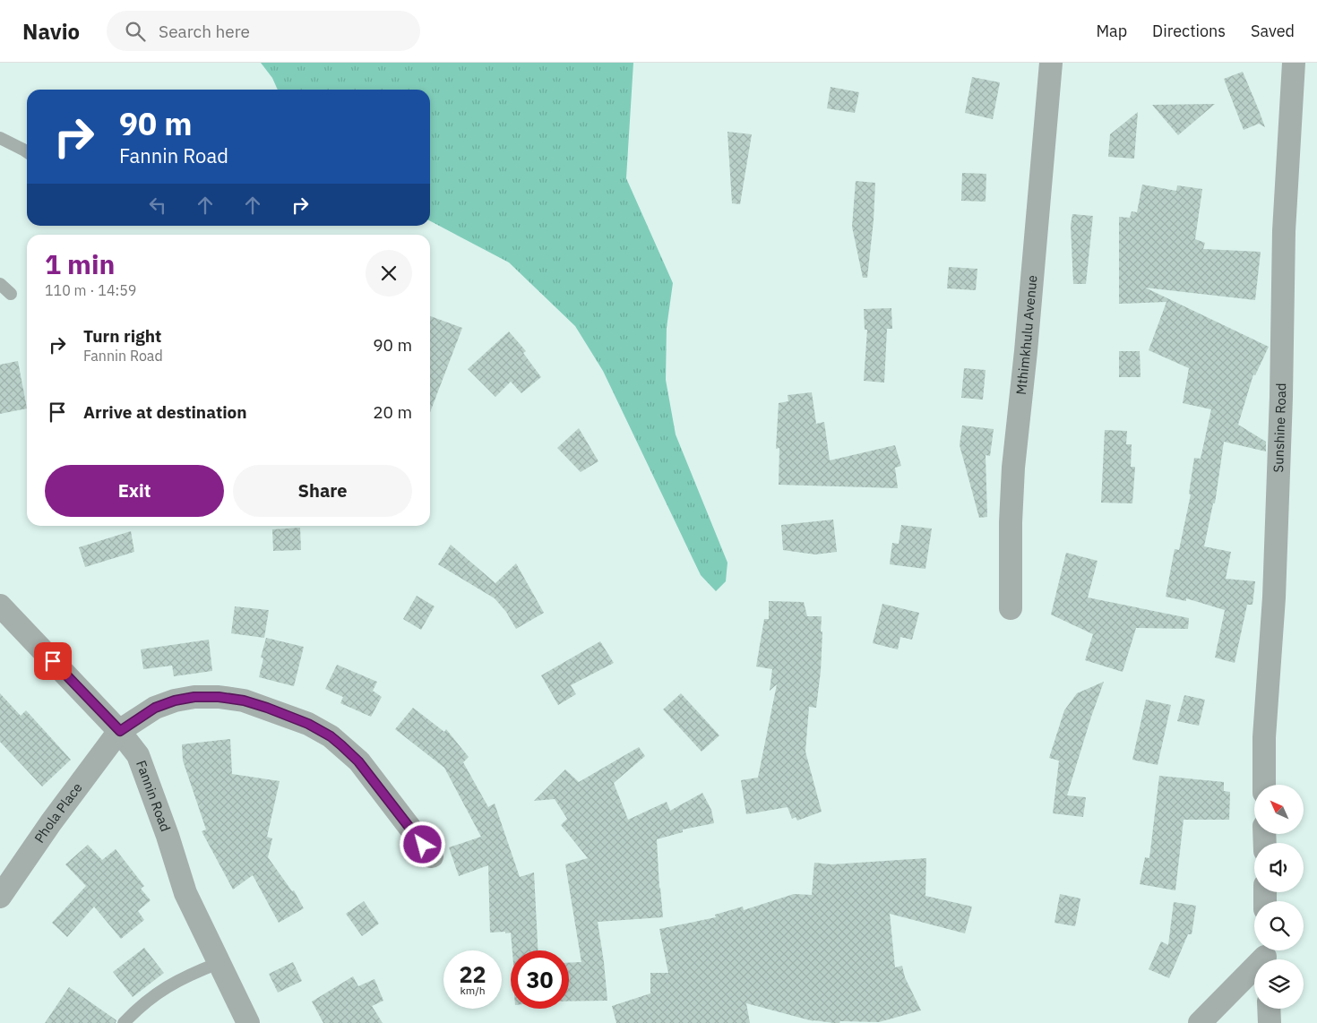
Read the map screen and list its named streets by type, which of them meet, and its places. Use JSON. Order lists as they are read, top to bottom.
{
  "streets": {
    "street": [
      "Mthimkhulu Avenue",
      "Sunshine Road",
      "Fannin Road",
      "Phola Place"
    ]
  },
  "crossings": [
    ["Fannin Road", "Phola Place"]
  ],
  "north": "top left",
  "page": {
    "header": "Navio",
    "search": "Search here",
    "nav": ["Map", "Directions", "Saved"],
    "turn": ["90 m", "Fannin Road"],
    "heading": ["1 min", "110 m · 14:59"],
    "list": [
      {
        "name": "Turn right",
        "note": "Fannin Road",
        "value": "90 m"
      },
      {
        "name": "Arrive at destination",
        "value": "20 m"
      }
    ],
    "buttons": ["Exit", "Share"],
    "speed": "22 km/h",
    "limit": "30"
  }
}
